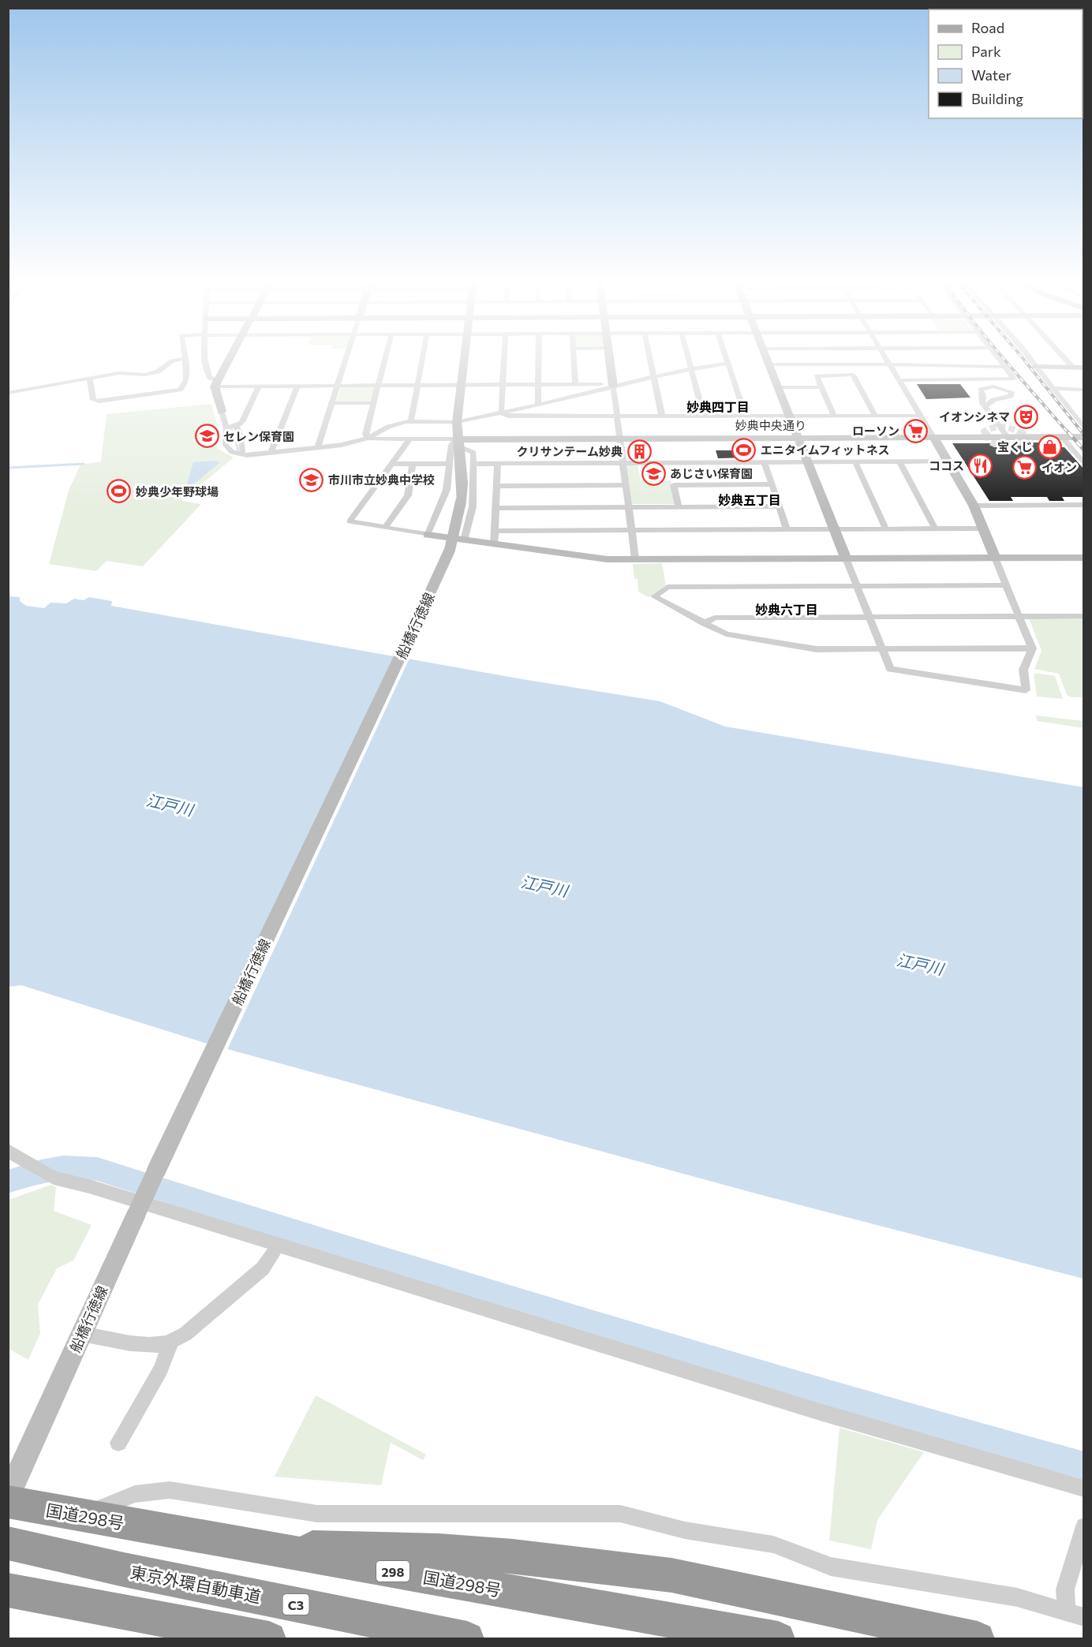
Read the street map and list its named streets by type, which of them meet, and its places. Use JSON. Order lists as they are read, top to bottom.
{
  "streets": {
    "highway": [
      "国道298号",
      "298",
      "東京外環自動車道",
      "C3"
    ],
    "street": ["妙典中央通り", "船橋行徳線"]
  },
  "crossings": [
    ["妙典中央通り", "船橋行徳線"]
  ],
  "districts": ["妙典四丁目", "妙典五丁目", "妙典六丁目"],
  "water": ["江戸川"],
  "places": {
    "theatre": ["イオンシネマ"],
    "supermarket": ["ローソン", "イオン"],
    "school or university": ["セレン保育園", "あじさい保育園", "市川市立妙典中学校"],
    "shop": ["宝くじ"],
    "sports": ["エニタイムフィットネス", "妙典少年野球場"],
    "building": ["クリサンテーム妙典"],
    "restaurant": ["ココス"]
  },
  "legend": [
    "Road",
    "Park",
    "Water",
    "Building"
  ]
}
